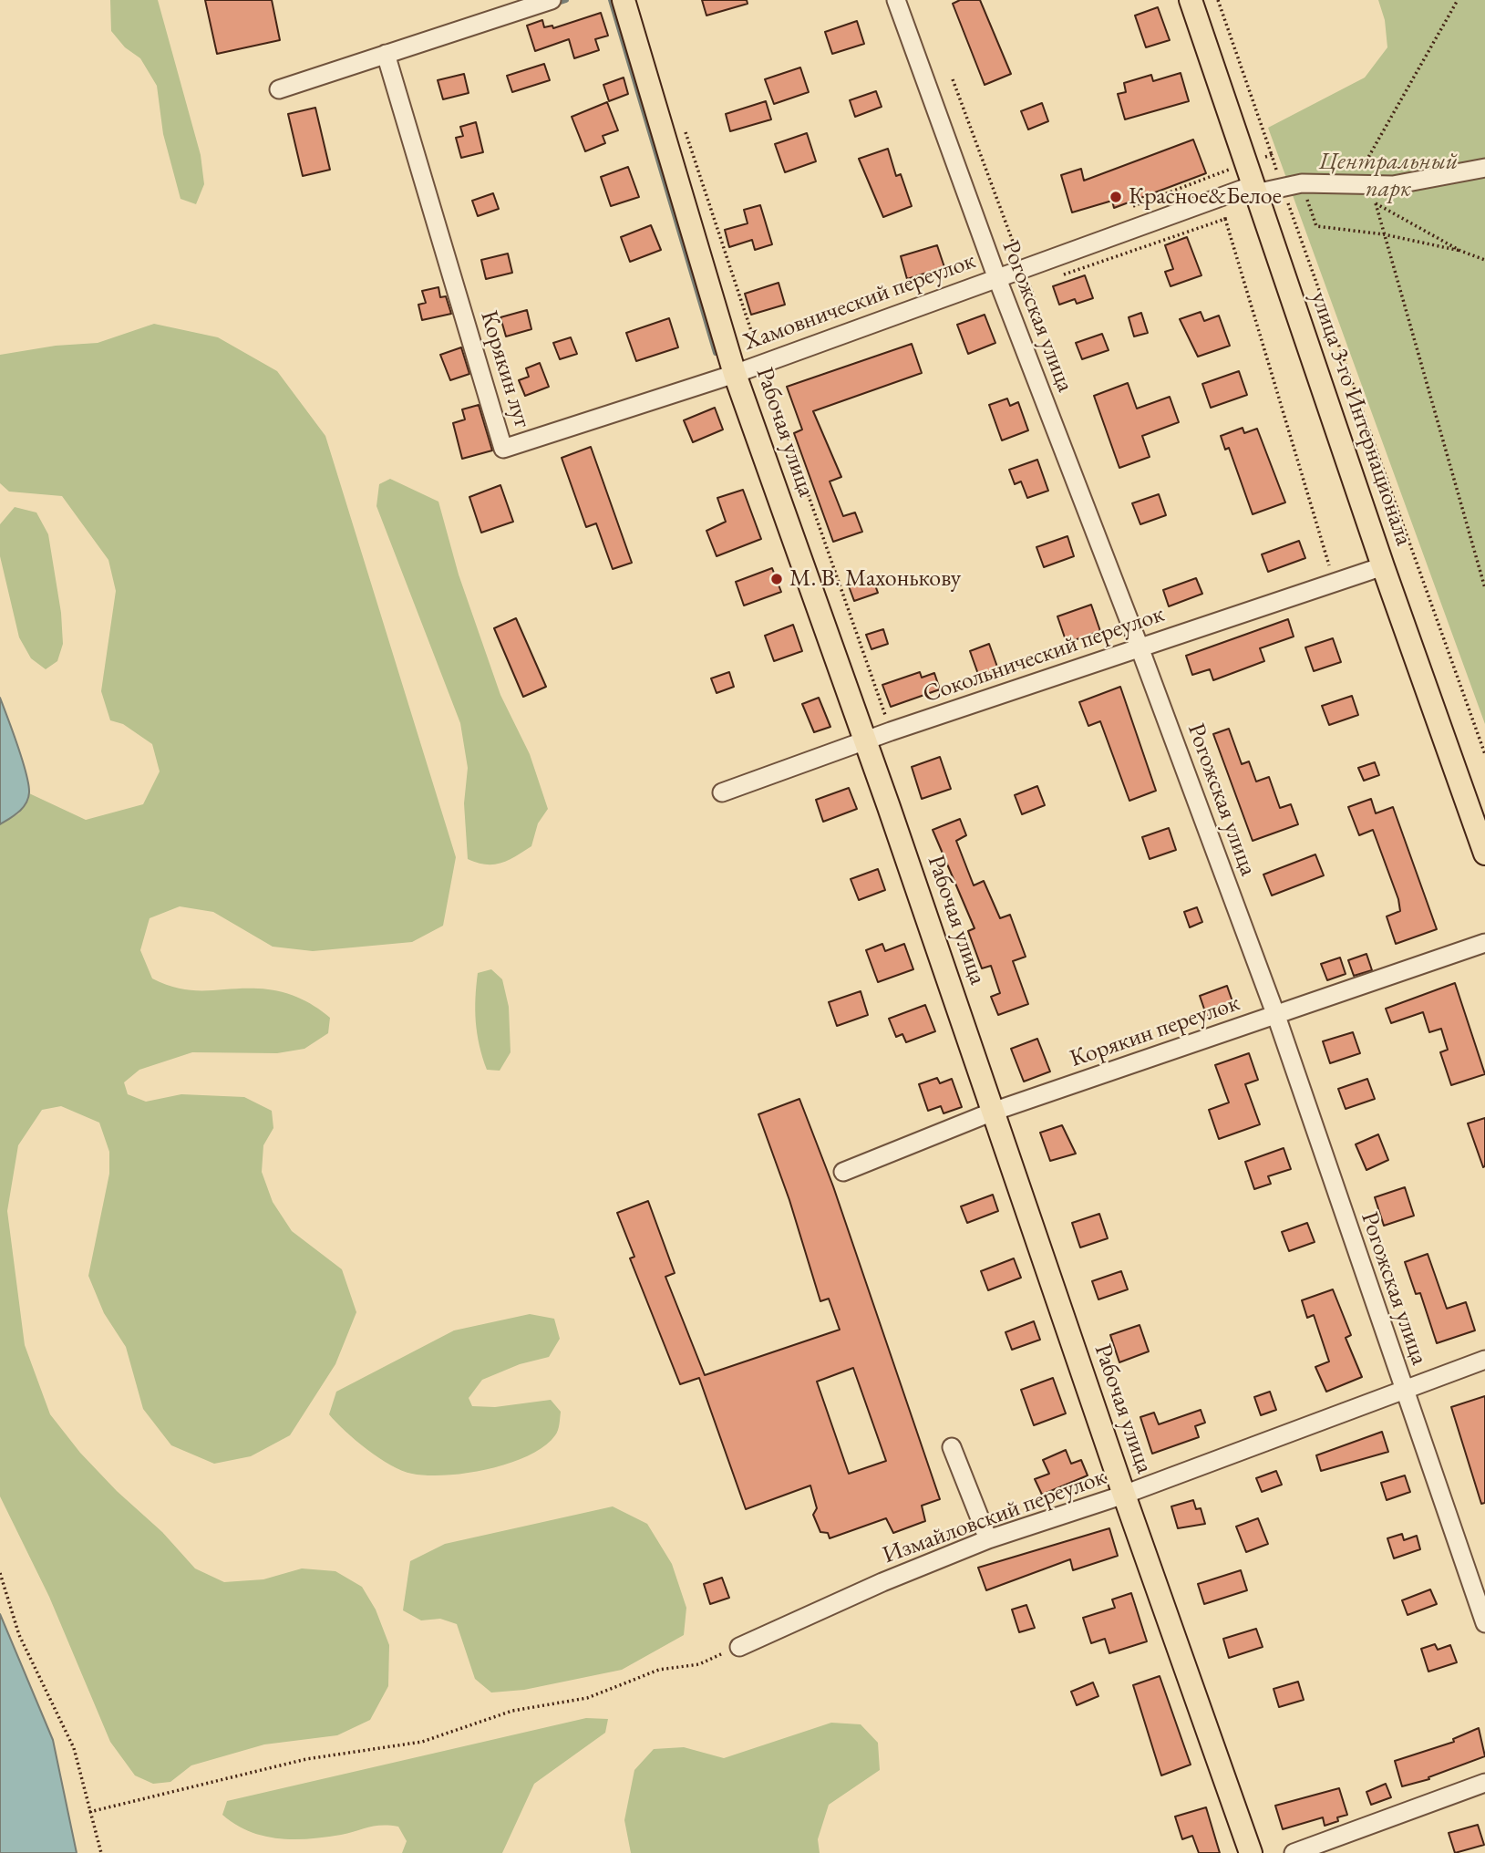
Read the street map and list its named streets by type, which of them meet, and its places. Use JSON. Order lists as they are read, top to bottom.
{
  "streets": {
    "main road": ["улица 3-го Интернационала", "Рабочая улица"],
    "street": [
      "Хамовнический переулок",
      "Рогожская улица",
      "Корякин луг",
      "Сокольнический переулок",
      "Корякин переулок",
      "Измайловский переулок"
    ]
  },
  "crossings": [
    ["Хамовнический переулок", "Рогожская улица"],
    ["Хамовнический переулок", "Корякин луг"],
    ["Хамовнический переулок", "улица 3-го Интернационала"],
    ["Хамовнический переулок", "Рабочая улица"],
    ["Рогожская улица", "Сокольнический переулок"],
    ["Рогожская улица", "Корякин переулок"],
    ["Рогожская улица", "Измайловский переулок"],
    ["Корякин луг", "Рабочая улица"],
    ["улица 3-го Интернационала", "Сокольнический переулок"],
    ["Рабочая улица", "Сокольнический переулок"],
    ["Рабочая улица", "Корякин переулок"],
    ["Рабочая улица", "Измайловский переулок"]
  ],
  "parks": ["Центральный парк"],
  "places": ["Красное&Белое", "М. В. Махонькову"]
}
